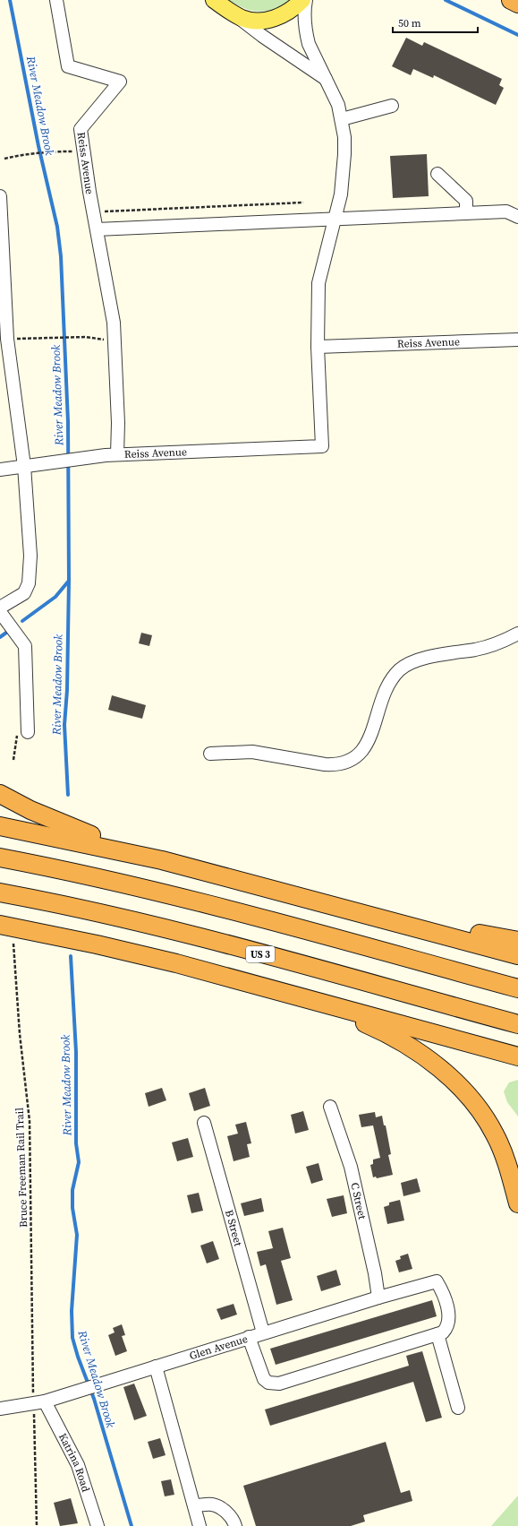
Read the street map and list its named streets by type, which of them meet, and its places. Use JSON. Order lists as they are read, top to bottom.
{
  "streets": {
    "highway": ["US 3"],
    "street": [
      "Reiss Avenue",
      "C Street",
      "B Street",
      "Glen Avenue",
      "Katrina Road"
    ],
    "path": ["Bruce Freeman Rail Trail"]
  },
  "crossings": [
    ["C Street", "Glen Avenue"],
    ["B Street", "Glen Avenue"],
    ["Glen Avenue", "Katrina Road"]
  ],
  "water": ["River Meadow Brook"],
  "scale_bar": "50 m"
}
